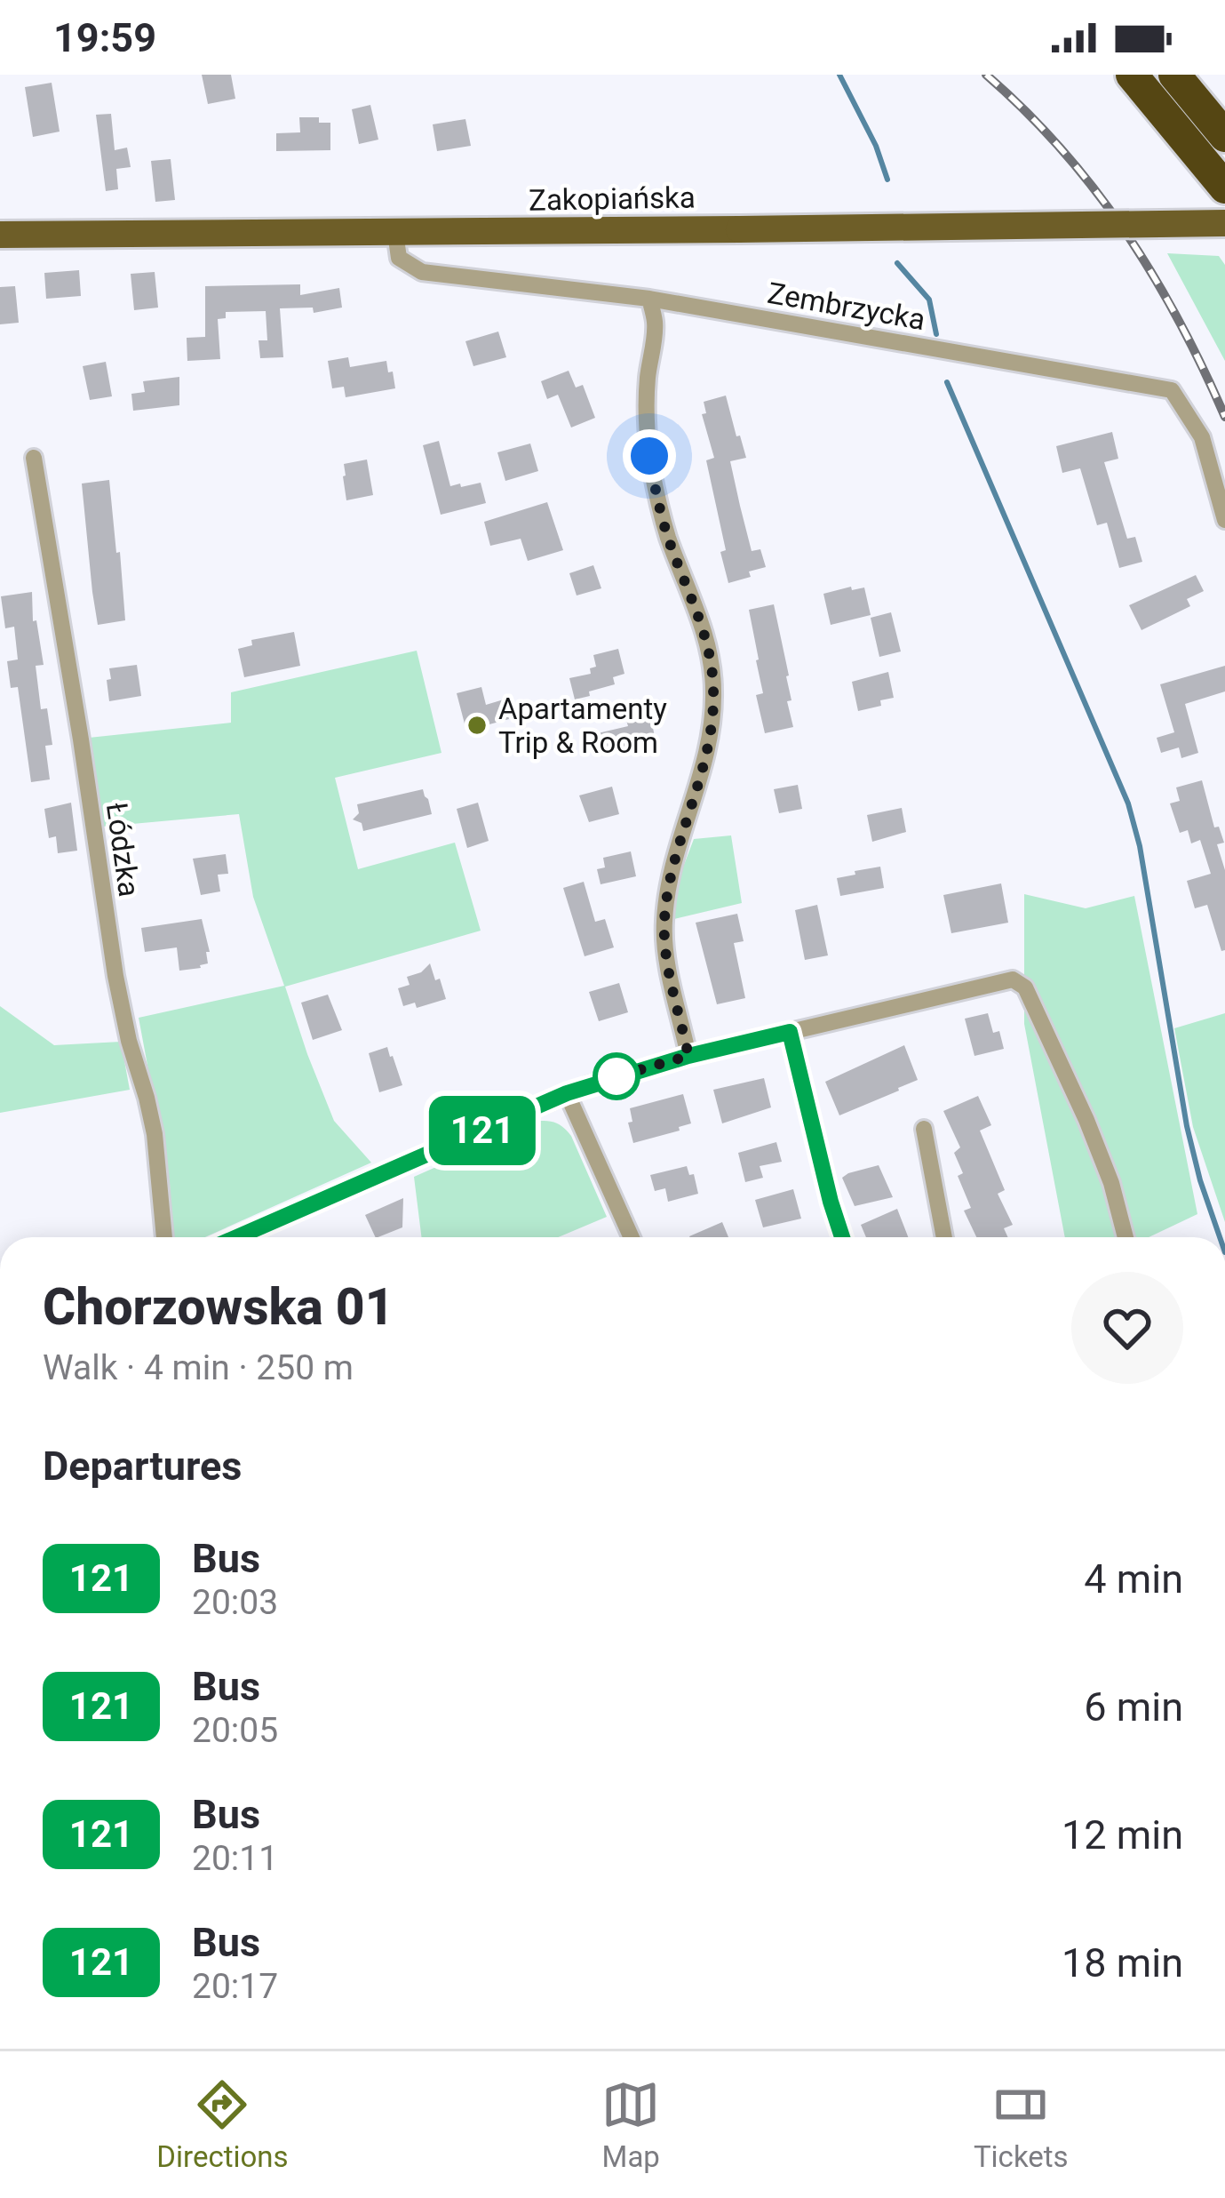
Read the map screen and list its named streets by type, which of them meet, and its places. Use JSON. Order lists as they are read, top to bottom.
{
  "streets": {
    "main road": ["Zakopiańska"],
    "street": ["Zembrzycka", "Łódzka"]
  },
  "crossings": [
    ["Zakopiańska", "Zembrzycka"]
  ],
  "places": ["Apartamenty Trip & Room"],
  "lines": ["bus line 121"],
  "page": {
    "status": "19:59",
    "on_map": "121",
    "heading": [
      ["Chorzowska 01", "Walk · 4 min · 250 m"],
      "Departures"
    ],
    "list": [
      {
        "mark": "121",
        "name": "Bus",
        "note": "20:03",
        "value": "4 min"
      },
      {
        "mark": "121",
        "name": "Bus",
        "note": "20:05",
        "value": "6 min"
      },
      {
        "mark": "121",
        "name": "Bus",
        "note": "20:11",
        "value": "12 min"
      },
      {
        "mark": "121",
        "name": "Bus",
        "note": "20:17",
        "value": "18 min"
      }
    ],
    "tabs": ["Directions", "Map", "Tickets"]
  }
}
